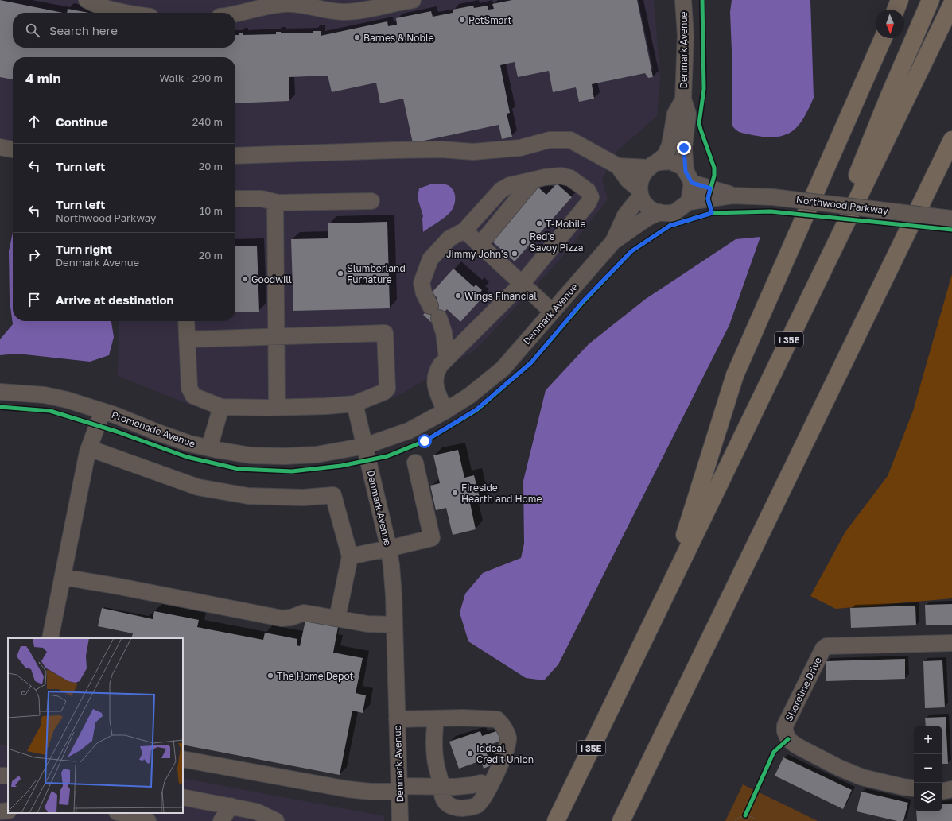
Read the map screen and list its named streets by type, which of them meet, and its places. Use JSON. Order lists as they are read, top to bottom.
{
  "streets": {
    "highway": ["I 35E"],
    "street": [
      "Denmark Avenue",
      "Northwood Parkway",
      "Promenade Avenue",
      "Shoreline Drive"
    ]
  },
  "crossings": [
    ["Denmark Avenue", "Northwood Parkway"],
    ["Denmark Avenue", "Promenade Avenue"]
  ],
  "places": [
    "PetSmart",
    "Barnes & Noble",
    "T-Mobile",
    "Red's Savoy Pizza",
    "Jimmy John's",
    "Slumberland Furnature",
    "Goodwill",
    "Wings Financial",
    "Fireside Hearth and Home",
    "The Home Depot",
    "Iddeal Credit Union"
  ],
  "north": "bottom",
  "page": {
    "search": "Search here",
    "heading": ["4 min", "Walk · 290 m"],
    "list": [
      ["Continue", "240 m"],
      ["Turn left", "20 m"],
      ["Turn left", "Northwood Parkway", "10 m"],
      ["Turn right", "Denmark Avenue", "20 m"],
      "Arrive at destination"
    ],
    "map_buttons": ["+", "−"]
  }
}
